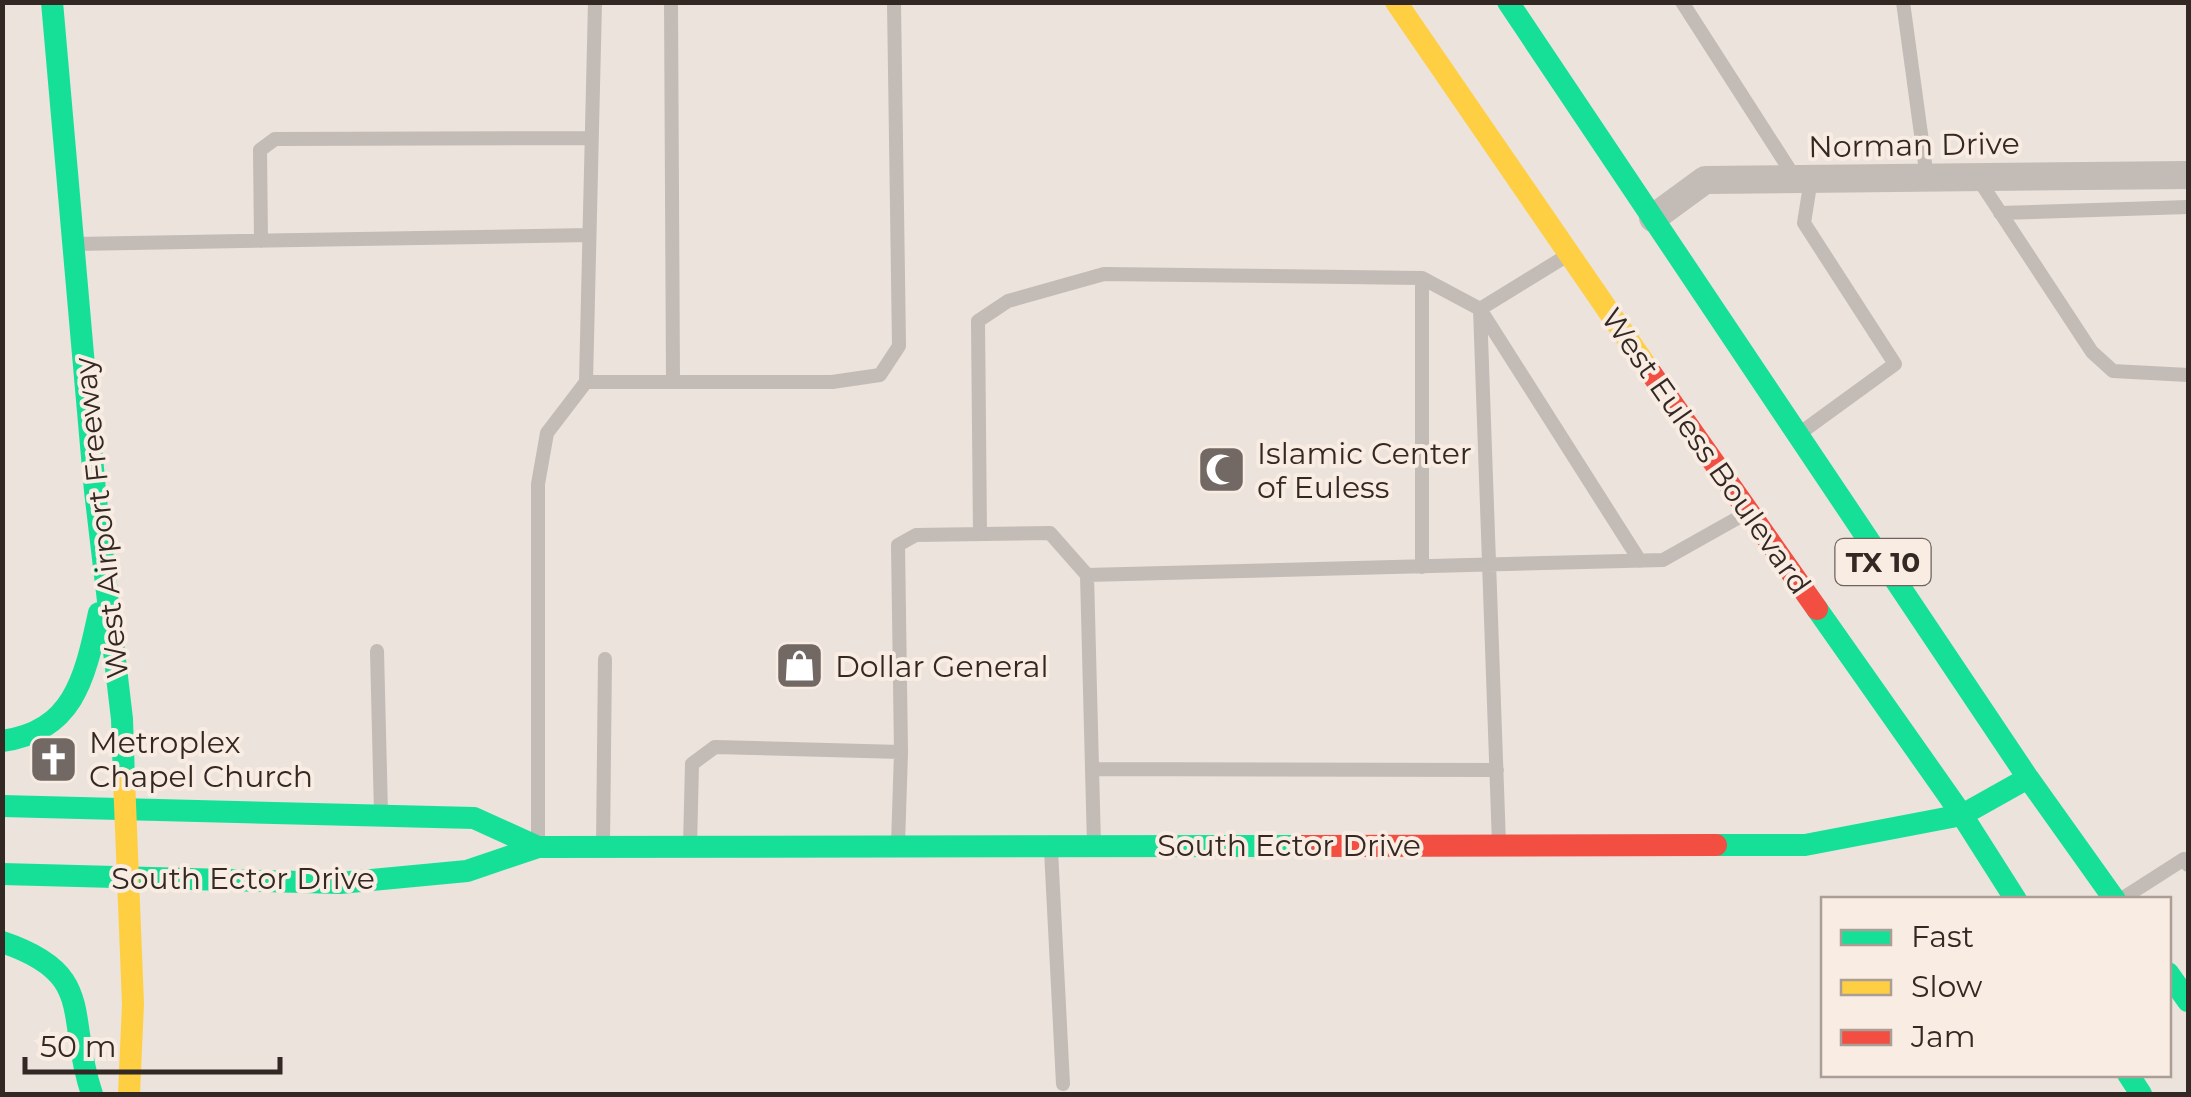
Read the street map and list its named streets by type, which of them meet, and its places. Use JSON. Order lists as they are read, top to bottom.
{
  "streets": {
    "main road": [
      "West Euless Boulevard",
      "West Airport Freeway",
      "TX 10",
      "South Ector Drive"
    ],
    "street": ["Norman Drive"]
  },
  "crossings": [
    ["Norman Drive", "TX 10"],
    ["West Euless Boulevard", "South Ector Drive"],
    ["West Airport Freeway", "South Ector Drive"],
    ["TX 10", "South Ector Drive"]
  ],
  "places": {
    "mosque": ["Islamic Center of Euless"],
    "shop": ["Dollar General"],
    "church": ["Metroplex Chapel Church"]
  },
  "legend": ["Fast", "Slow", "Jam"],
  "scale_bar": "50 m"
}
